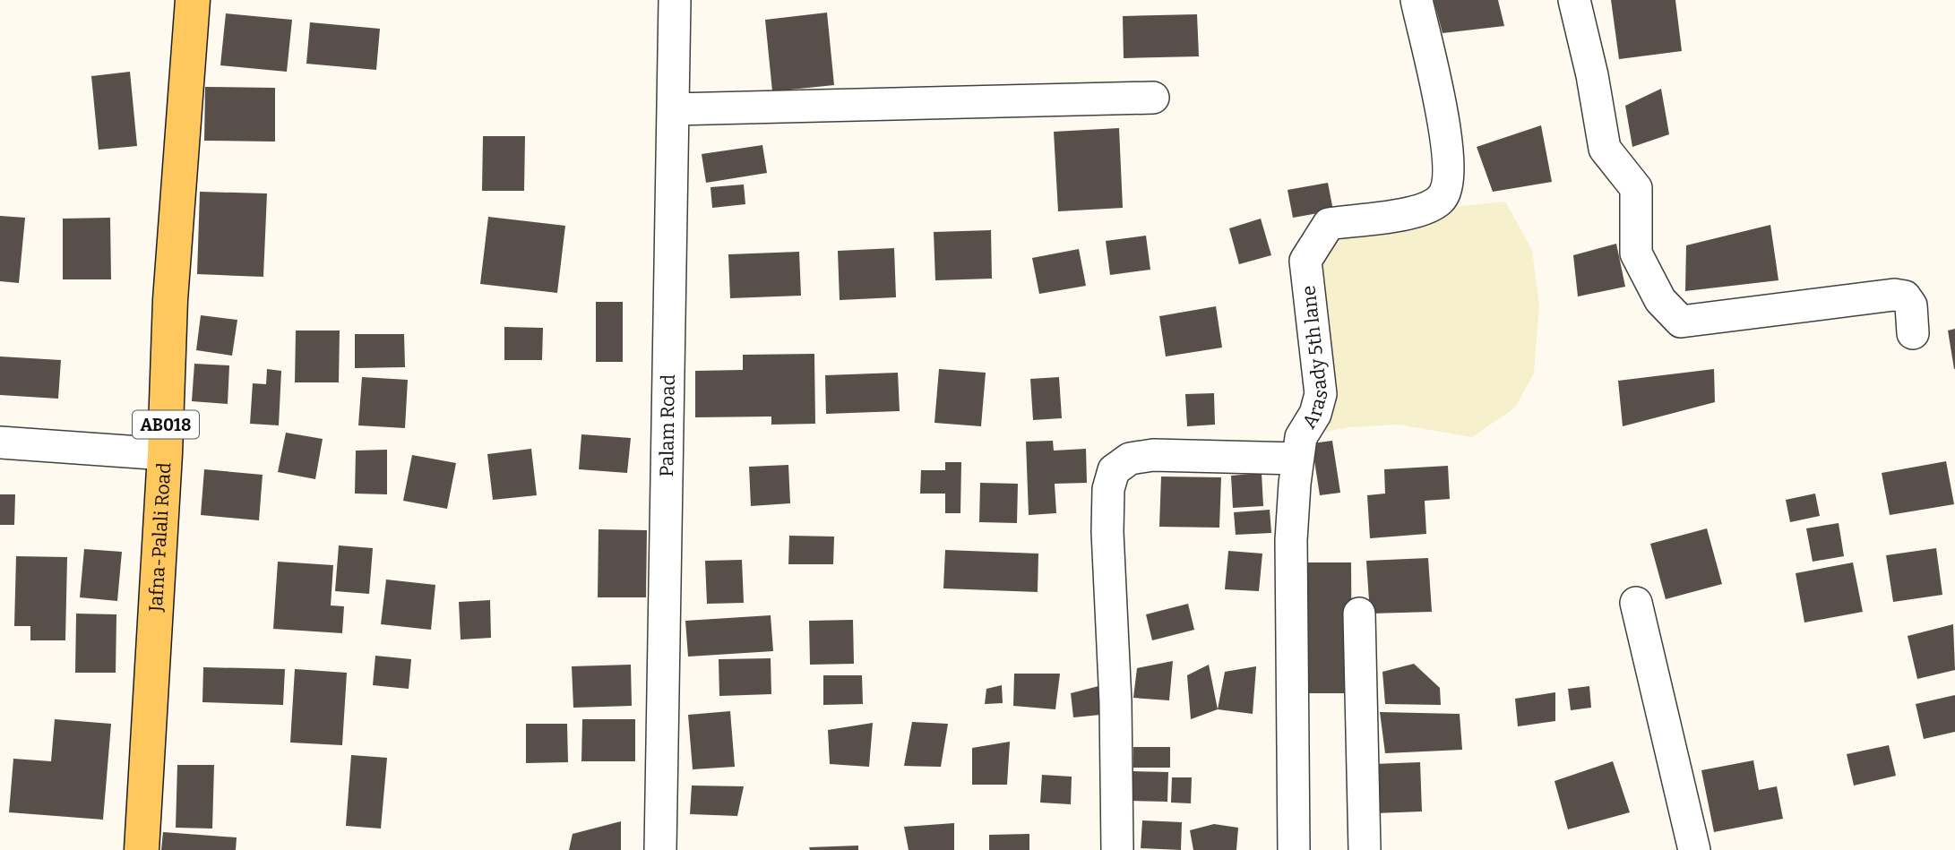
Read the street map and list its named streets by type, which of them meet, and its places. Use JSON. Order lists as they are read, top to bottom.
{
  "streets": {
    "main road": ["AB018", "Jafna-Palali Road"],
    "street": ["Arasady 5th lane", "Palam Road"]
  }
}
